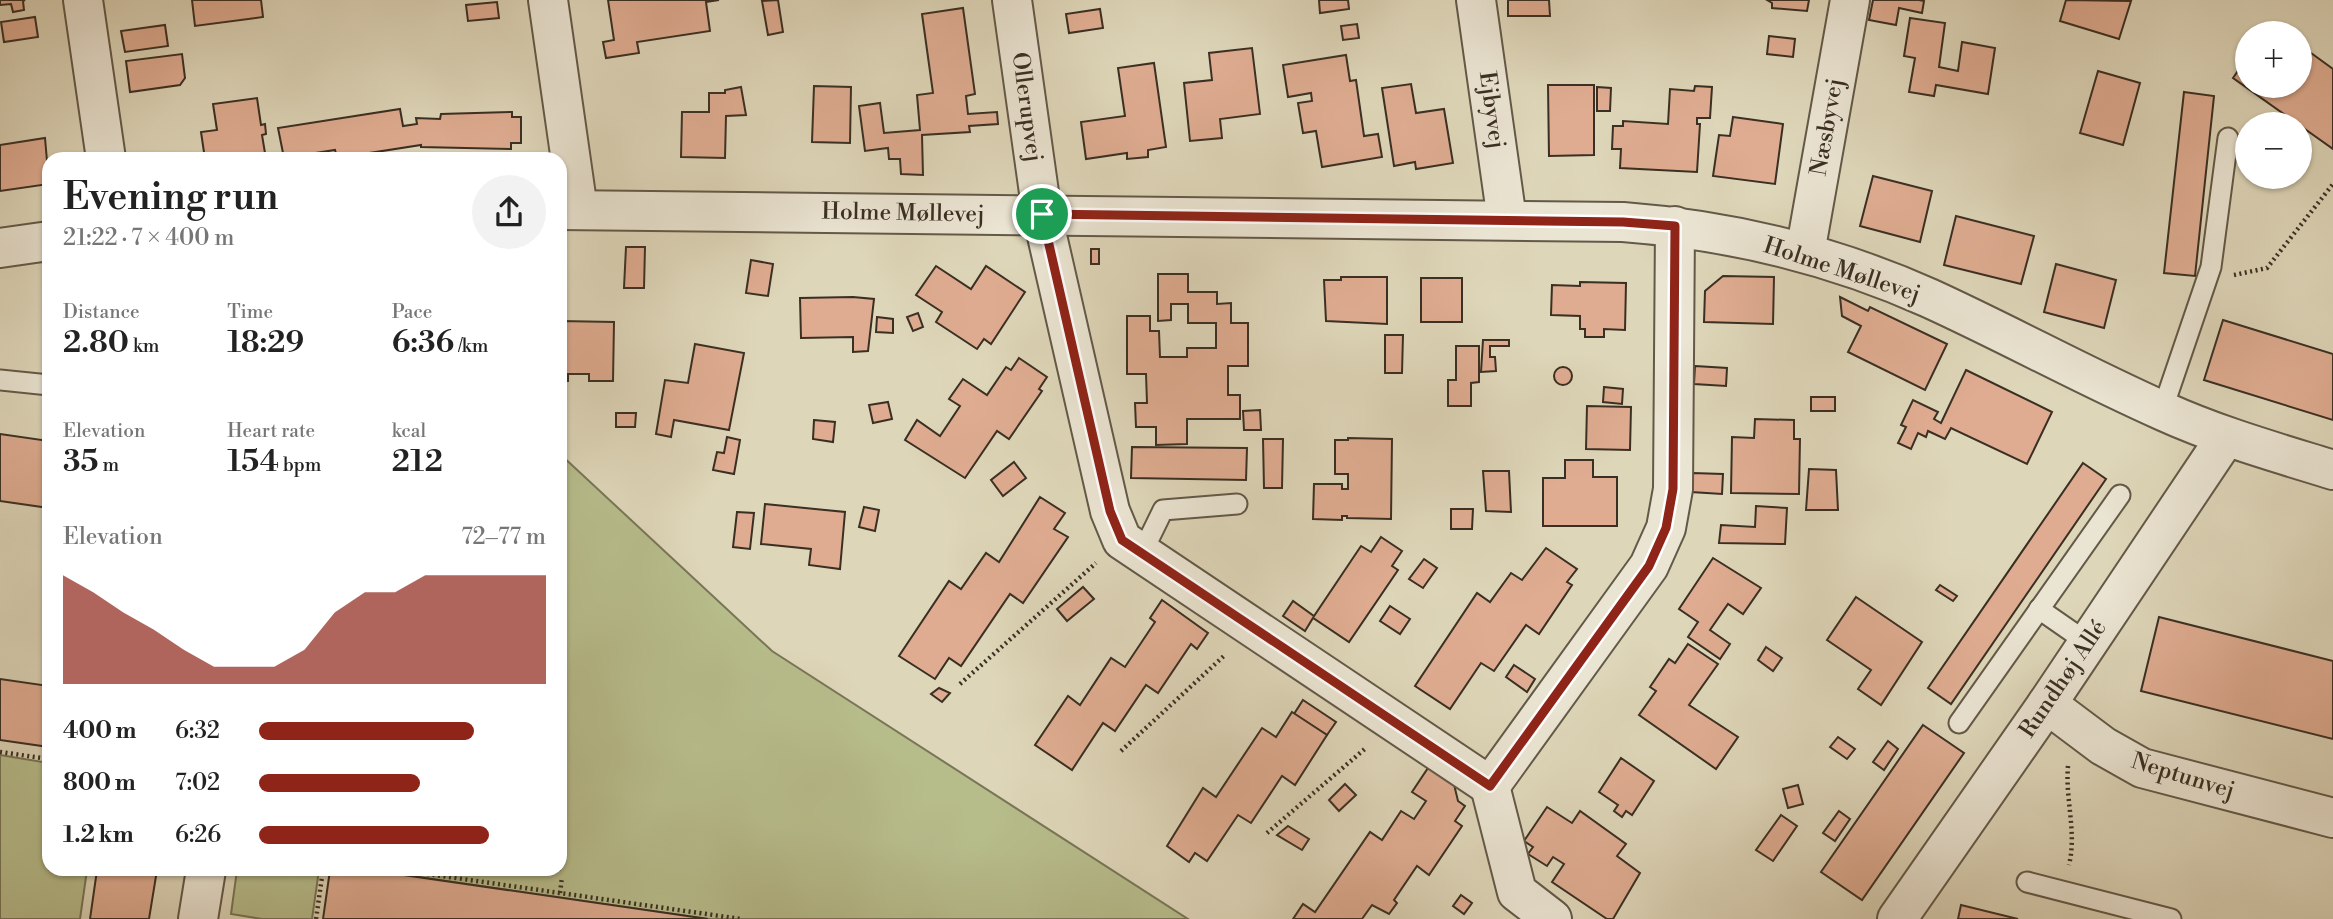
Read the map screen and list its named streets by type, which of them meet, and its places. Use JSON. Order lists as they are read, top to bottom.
{
  "streets": {
    "street": [
      "Ollerupvej",
      "Ejbyvej",
      "Næsbyvej",
      "Holme Møllevej",
      "Rundhøj Allé",
      "Neptunvej"
    ]
  },
  "crossings": [
    ["Ollerupvej", "Holme Møllevej"],
    ["Ejbyvej", "Holme Møllevej"],
    ["Næsbyvej", "Holme Møllevej"],
    ["Holme Møllevej", "Rundhøj Allé"],
    ["Rundhøj Allé", "Neptunvej"]
  ],
  "page": {
    "map_buttons": ["+", "−"],
    "heading": ["Evening run", "21:22 · 7 × 400 m"],
    "stats": [
      ["Distance", "2.80 km"],
      ["Time", "18:29"],
      ["Pace", "6:36 /km"],
      ["Elevation", "35 m"],
      ["Heart rate", "154 bpm"],
      ["kcal", "212"]
    ],
    "chart": ["Elevation", "72–77 m"],
    "list": [
      {
        "name": "400 m",
        "note": "6:32"
      },
      {
        "name": "800 m",
        "note": "7:02"
      },
      {
        "name": "1.2 km",
        "note": "6:26"
      }
    ]
  }
}
